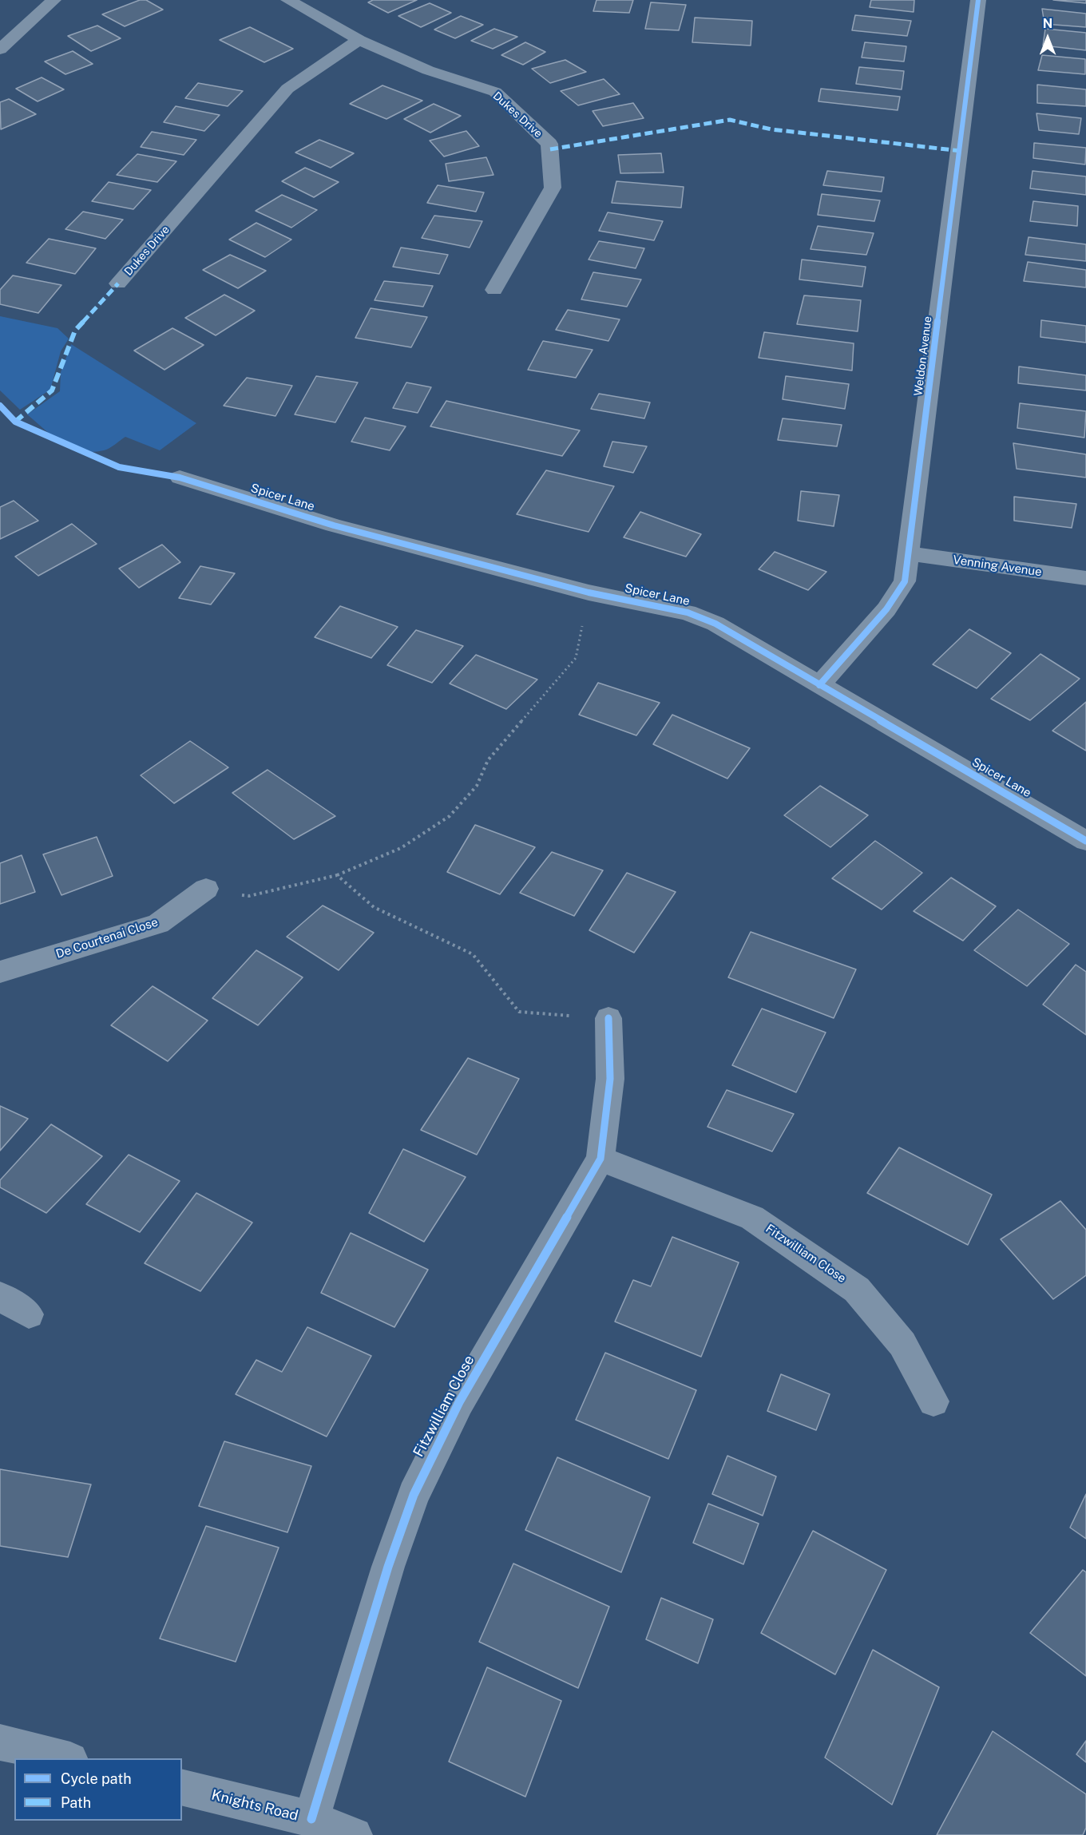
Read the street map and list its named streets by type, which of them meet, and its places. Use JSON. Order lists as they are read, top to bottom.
{
  "streets": {
    "street": [
      "Dukes Drive",
      "Weldon Avenue",
      "Spicer Lane",
      "Venning Avenue",
      "De Courtenai Close",
      "Fitzwilliam Close",
      "Knights Road"
    ]
  },
  "crossings": [
    ["Weldon Avenue", "Spicer Lane"],
    ["Weldon Avenue", "Venning Avenue"],
    ["Fitzwilliam Close", "Knights Road"]
  ],
  "legend": ["Cycle path", "Path"],
  "north": "top"
}
